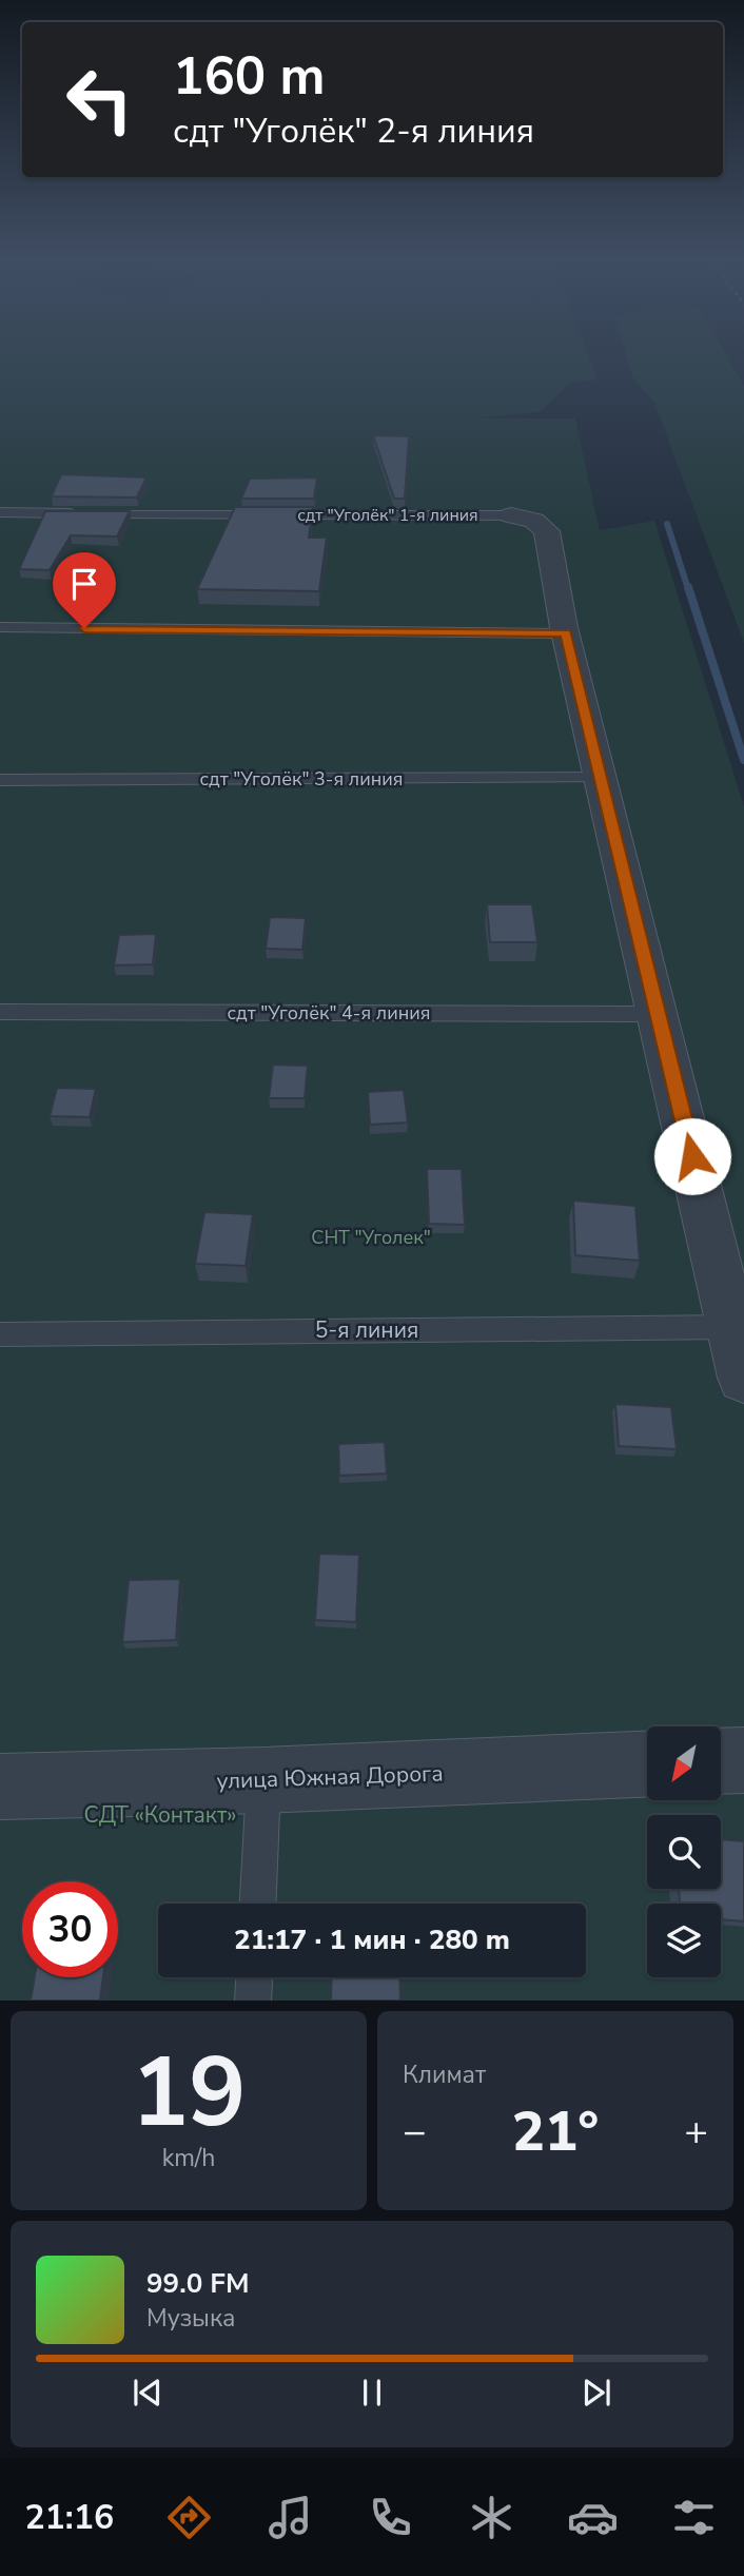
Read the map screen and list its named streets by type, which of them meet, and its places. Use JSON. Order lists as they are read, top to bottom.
{
  "streets": {
    "street": ["улица Южная Дорога"],
    "lane": [
      "сдт \"Уголёк\" 1-я линия",
      "сдт \"Уголёк\" 3-я линия",
      "сдт \"Уголёк\" 4-я линия",
      "5-я линия"
    ]
  },
  "parks": ["СНТ \"Уголек\"", "СДТ «Контакт»"],
  "north": "bottom left",
  "page": {
    "turn": ["160 m", "сдт \"Уголёк\" 2-я линия"],
    "limit": "30",
    "trip": "21:17 · 1 мин · 280 m",
    "tile": [
      ["19", "km/h"],
      "Климат"
    ],
    "heat": ["−", "21°", "+"],
    "song": ["99.0 FM", "Музыка"],
    "tabs": "21:16"
  }
}
